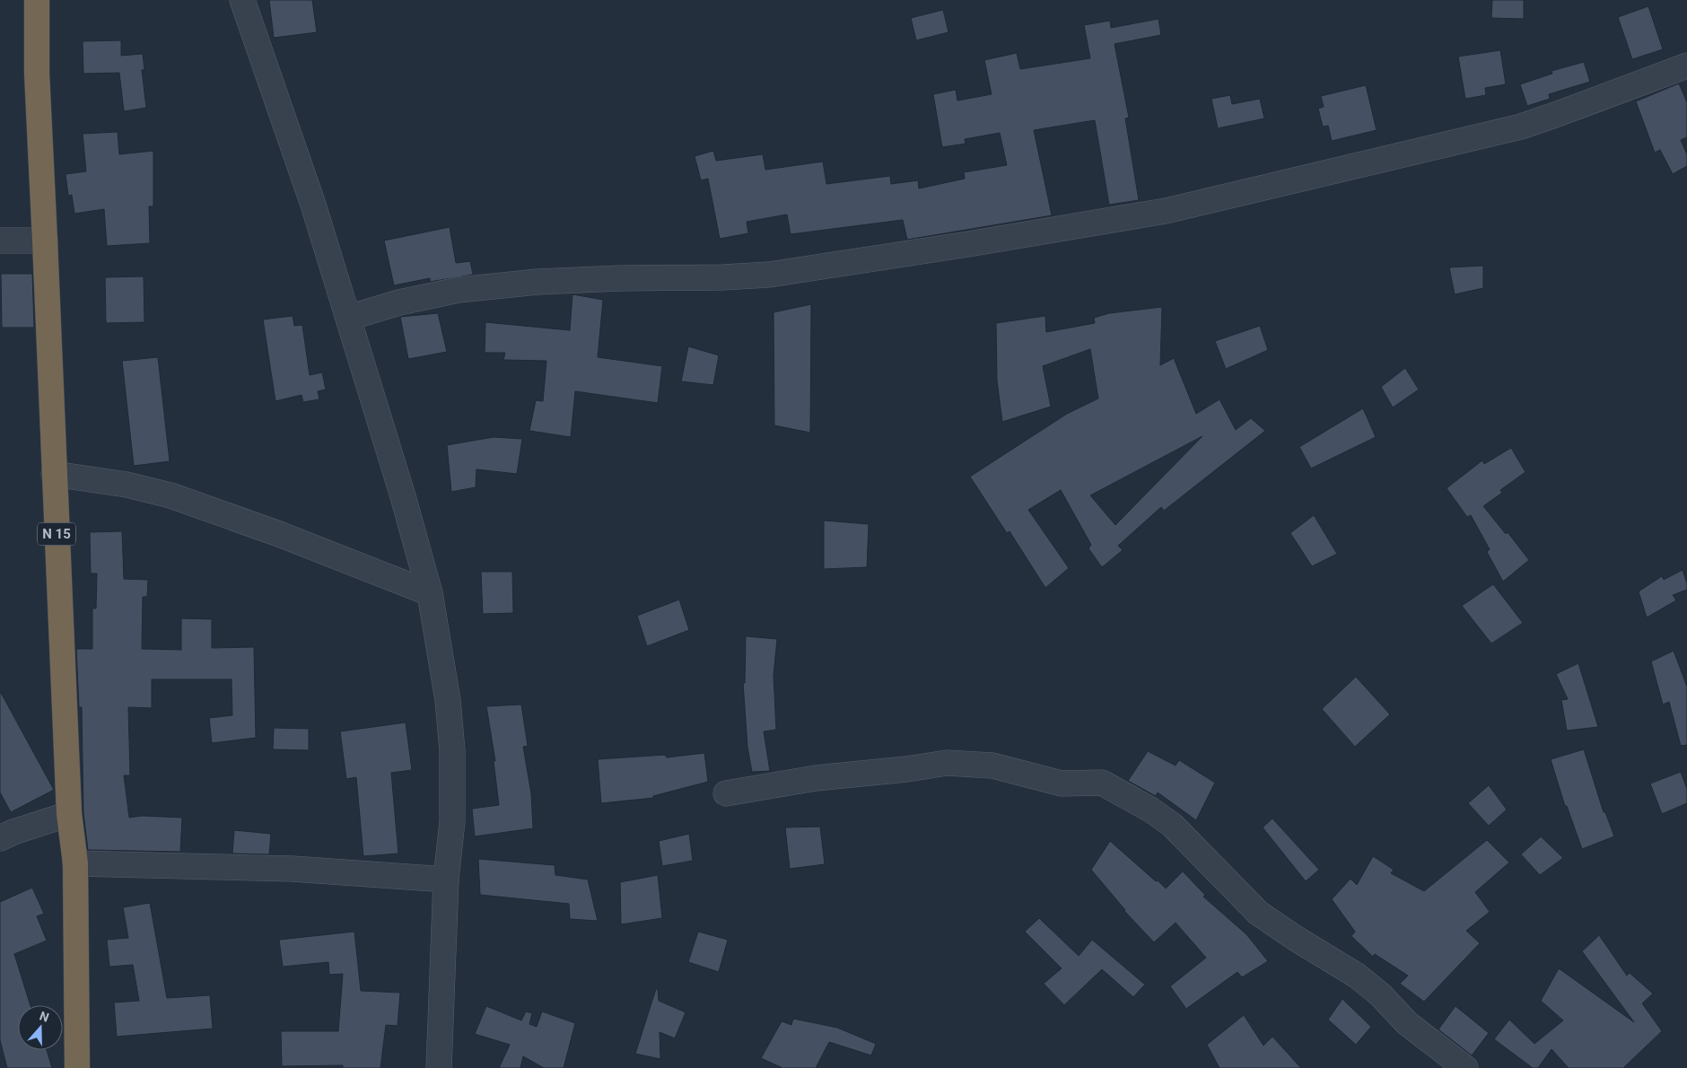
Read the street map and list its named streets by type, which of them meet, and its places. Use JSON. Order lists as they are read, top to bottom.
{
  "streets": {
    "highway": ["N 15"]
  },
  "north": "top"
}
